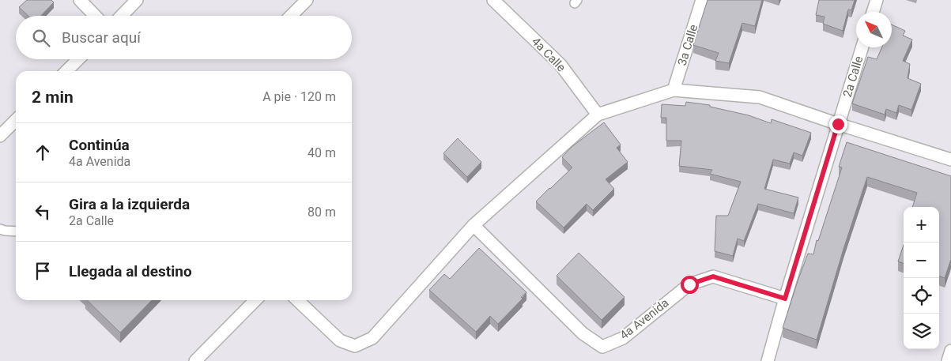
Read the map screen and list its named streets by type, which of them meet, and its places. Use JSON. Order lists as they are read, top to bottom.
{
  "streets": {
    "street": [
      "3a Calle",
      "4a Calle",
      "2a Calle",
      "4a Avenida"
    ]
  },
  "crossings": [
    ["2a Calle", "4a Avenida"]
  ],
  "north": "top left",
  "page": {
    "search": "Buscar aquí",
    "heading": ["2 min", "A pie · 120 m"],
    "list": [
      ["Continúa", "4a Avenida", "40 m"],
      ["Gira a la izquierda", "2a Calle", "80 m"],
      "Llegada al destino"
    ],
    "map_buttons": ["+", "−"]
  }
}
